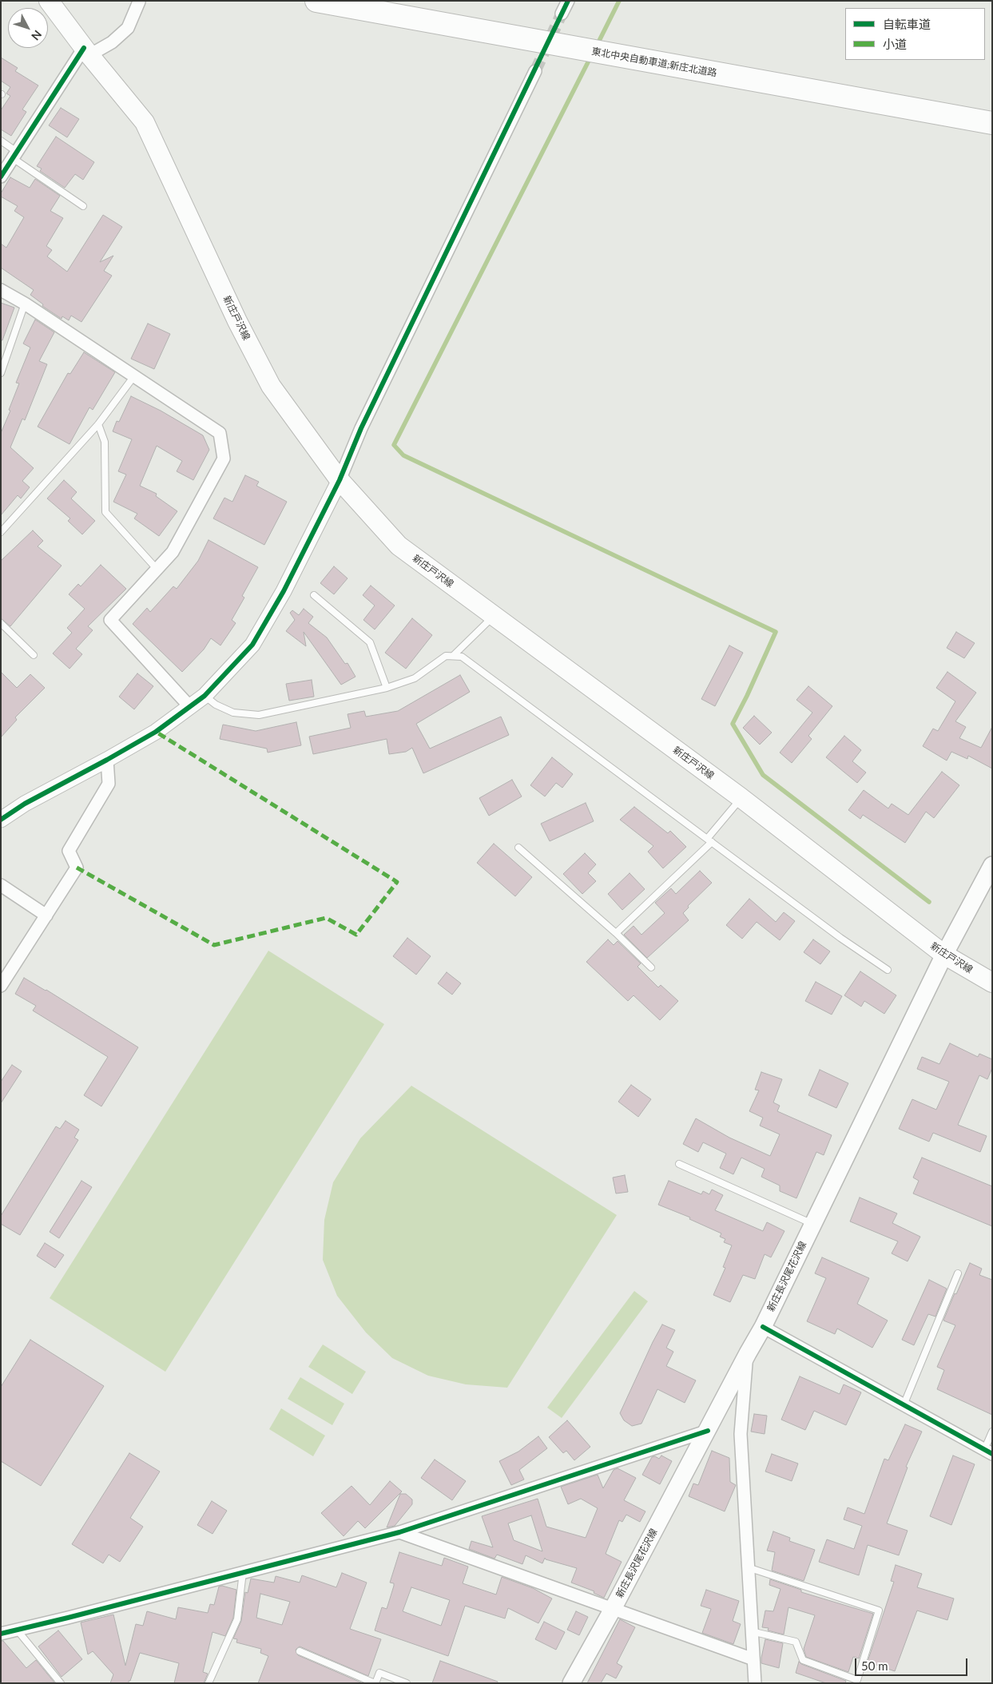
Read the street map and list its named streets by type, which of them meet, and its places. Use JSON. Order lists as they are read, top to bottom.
{
  "streets": {
    "highway": ["東北中央自動車道;新庄北道路"],
    "main road": ["新庄戸沢線", "新庄長沢尾花沢線"]
  },
  "crossings": [
    ["新庄戸沢線", "新庄長沢尾花沢線"]
  ],
  "legend": ["自転車道", "小道"],
  "scale_bar": "50 m",
  "north": "bottom right"
}
